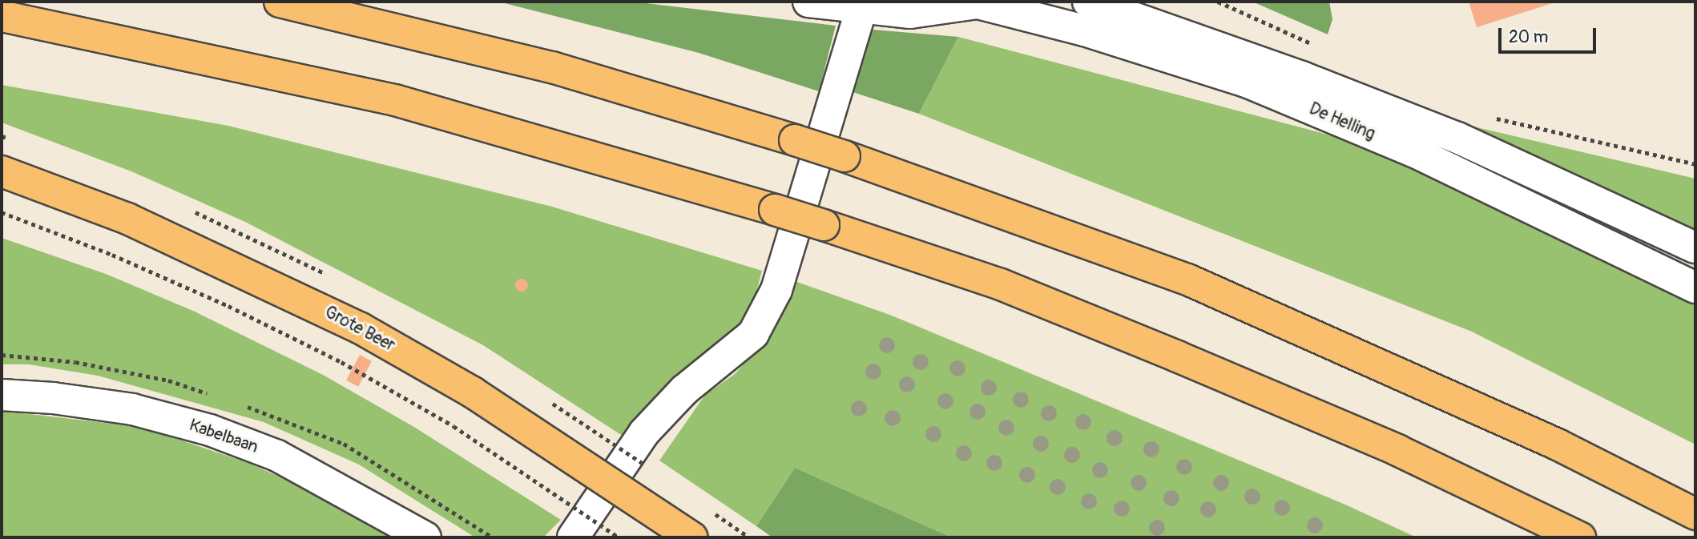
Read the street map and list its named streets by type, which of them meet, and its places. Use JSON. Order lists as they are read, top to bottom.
{
  "streets": {
    "main road": ["Grote Beer"],
    "street": ["De Helling", "Kabelbaan"]
  },
  "scale_bar": "20 m"
}
